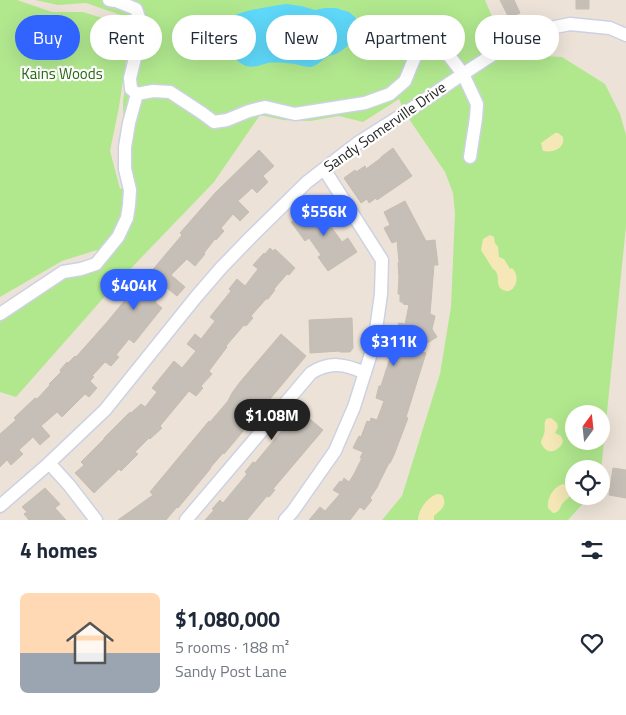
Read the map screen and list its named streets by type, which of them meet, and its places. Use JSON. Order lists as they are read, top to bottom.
{
  "streets": {
    "street": ["Sandy Somerville Drive"]
  },
  "parks": ["Kains Woods"],
  "north": "top",
  "page": {
    "chip": [
      "Buy",
      "Rent",
      "Filters",
      "New",
      "Apartment",
      "House"
    ],
    "price": [
      "$556K",
      "$404K",
      "$311K",
      "$1.08M"
    ],
    "heading": "4 homes",
    "list": [
      {
        "name": "$1,080,000",
        "note": "5 rooms · 188 m² · Sandy Post Lane"
      }
    ]
  }
}
